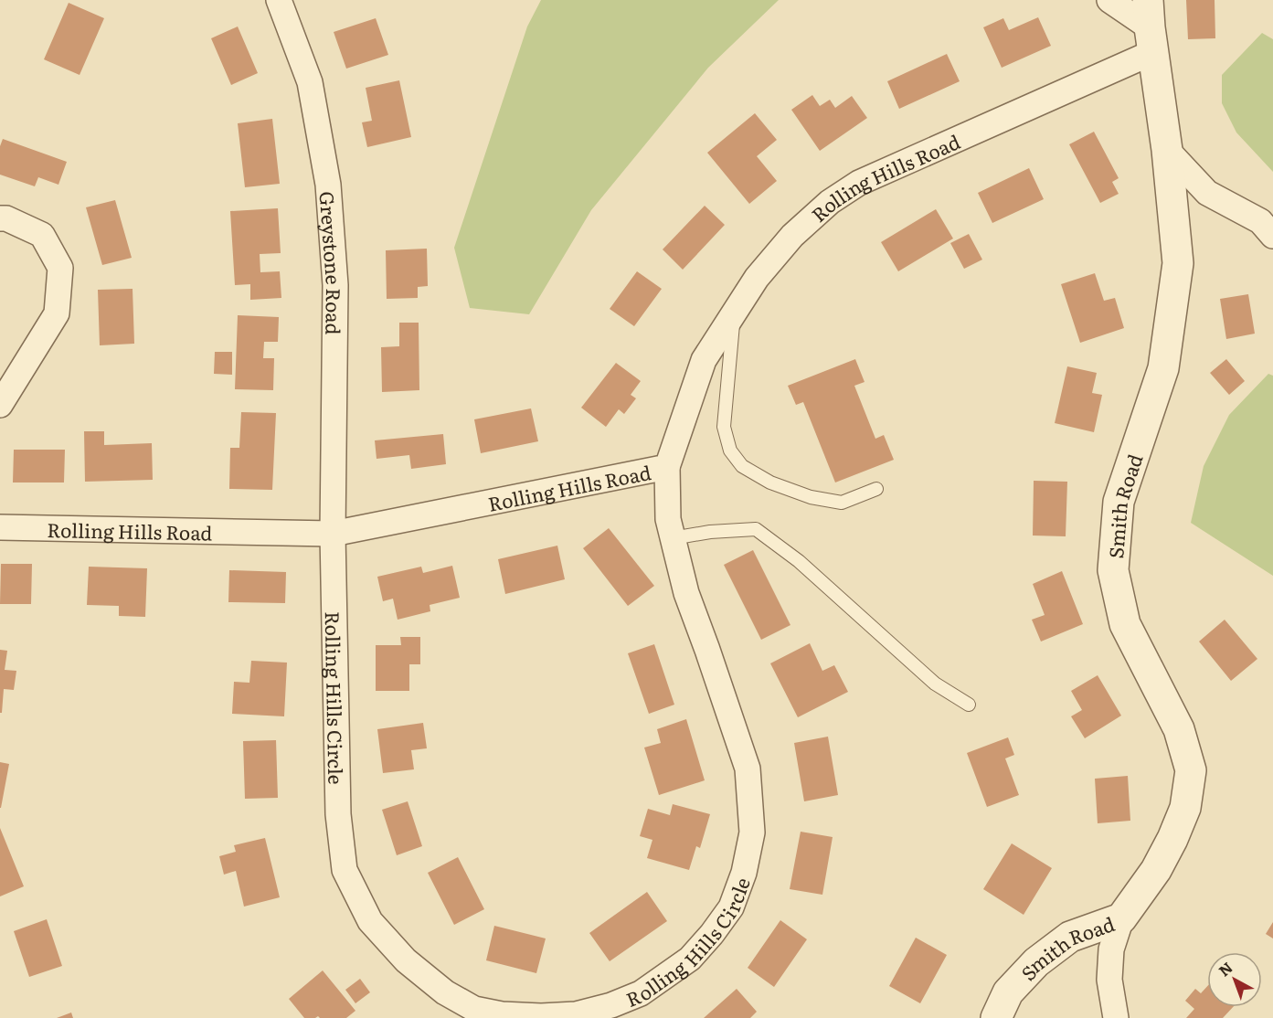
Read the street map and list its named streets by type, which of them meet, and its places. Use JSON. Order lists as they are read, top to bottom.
{
  "streets": {
    "street": [
      "Rolling Hills Road",
      "Greystone Road",
      "Smith Road",
      "Rolling Hills Circle"
    ]
  },
  "crossings": [
    ["Rolling Hills Road", "Greystone Road"],
    ["Rolling Hills Road", "Smith Road"],
    ["Rolling Hills Road", "Rolling Hills Circle"],
    ["Greystone Road", "Rolling Hills Circle"]
  ],
  "north": "top left"
}
